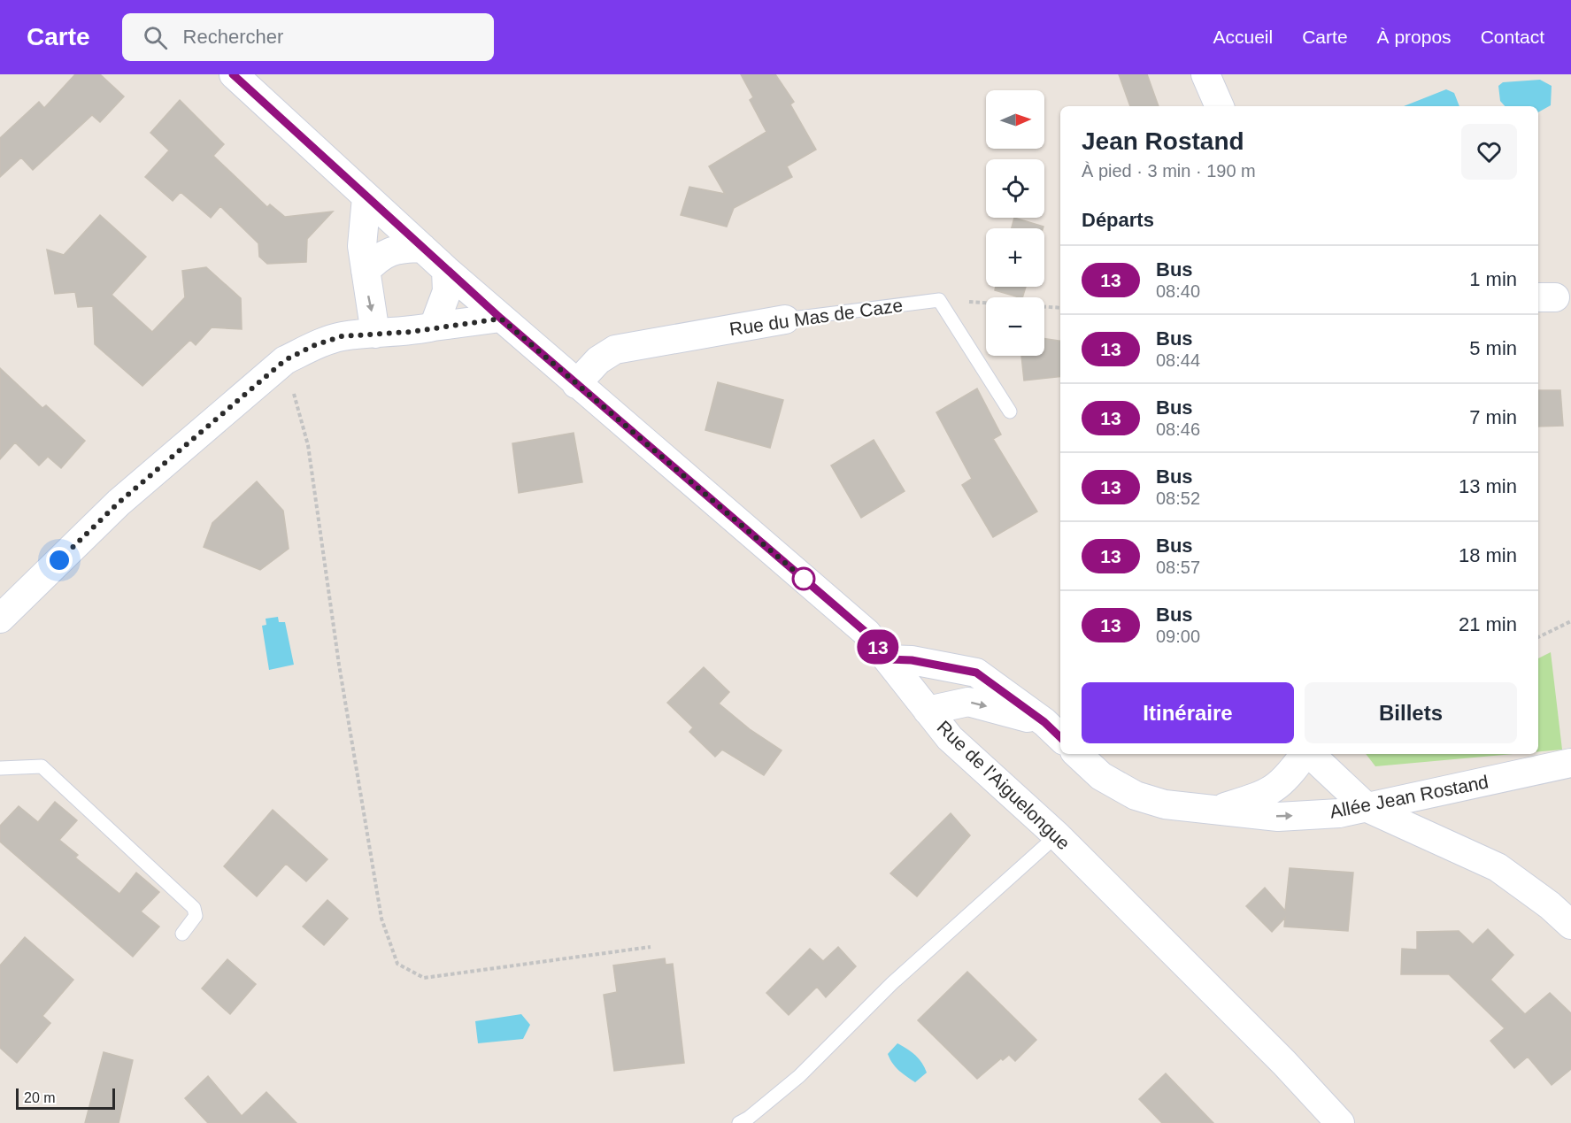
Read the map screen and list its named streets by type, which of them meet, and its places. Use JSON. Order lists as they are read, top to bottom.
{
  "streets": {
    "street": ["Rue du Mas de Caze", "Rue de l'Aiguelongue", "Allée Jean Rostand"]
  },
  "crossings": [
    ["Rue du Mas de Caze", "Rue de l'Aiguelongue"]
  ],
  "lines": ["bus line 13"],
  "scale_bar": "20 m",
  "north": "right",
  "page": {
    "header": "Carte",
    "search": "Rechercher",
    "nav": [
      "Accueil",
      "Carte",
      "À propos",
      "Contact"
    ],
    "on_map": "13",
    "map_buttons": ["+", "−"],
    "heading": [
      ["Jean Rostand", "À pied · 3 min · 190 m"],
      "Départs"
    ],
    "list": [
      {
        "mark": "13",
        "name": "Bus",
        "note": "08:40",
        "value": "1 min"
      },
      {
        "mark": "13",
        "name": "Bus",
        "note": "08:44",
        "value": "5 min"
      },
      {
        "mark": "13",
        "name": "Bus",
        "note": "08:46",
        "value": "7 min"
      },
      {
        "mark": "13",
        "name": "Bus",
        "note": "08:52",
        "value": "13 min"
      },
      {
        "mark": "13",
        "name": "Bus",
        "note": "08:57",
        "value": "18 min"
      },
      {
        "mark": "13",
        "name": "Bus",
        "note": "09:00",
        "value": "21 min"
      }
    ],
    "buttons": ["Itinéraire", "Billets"],
    "scale": "20 m"
  }
}
